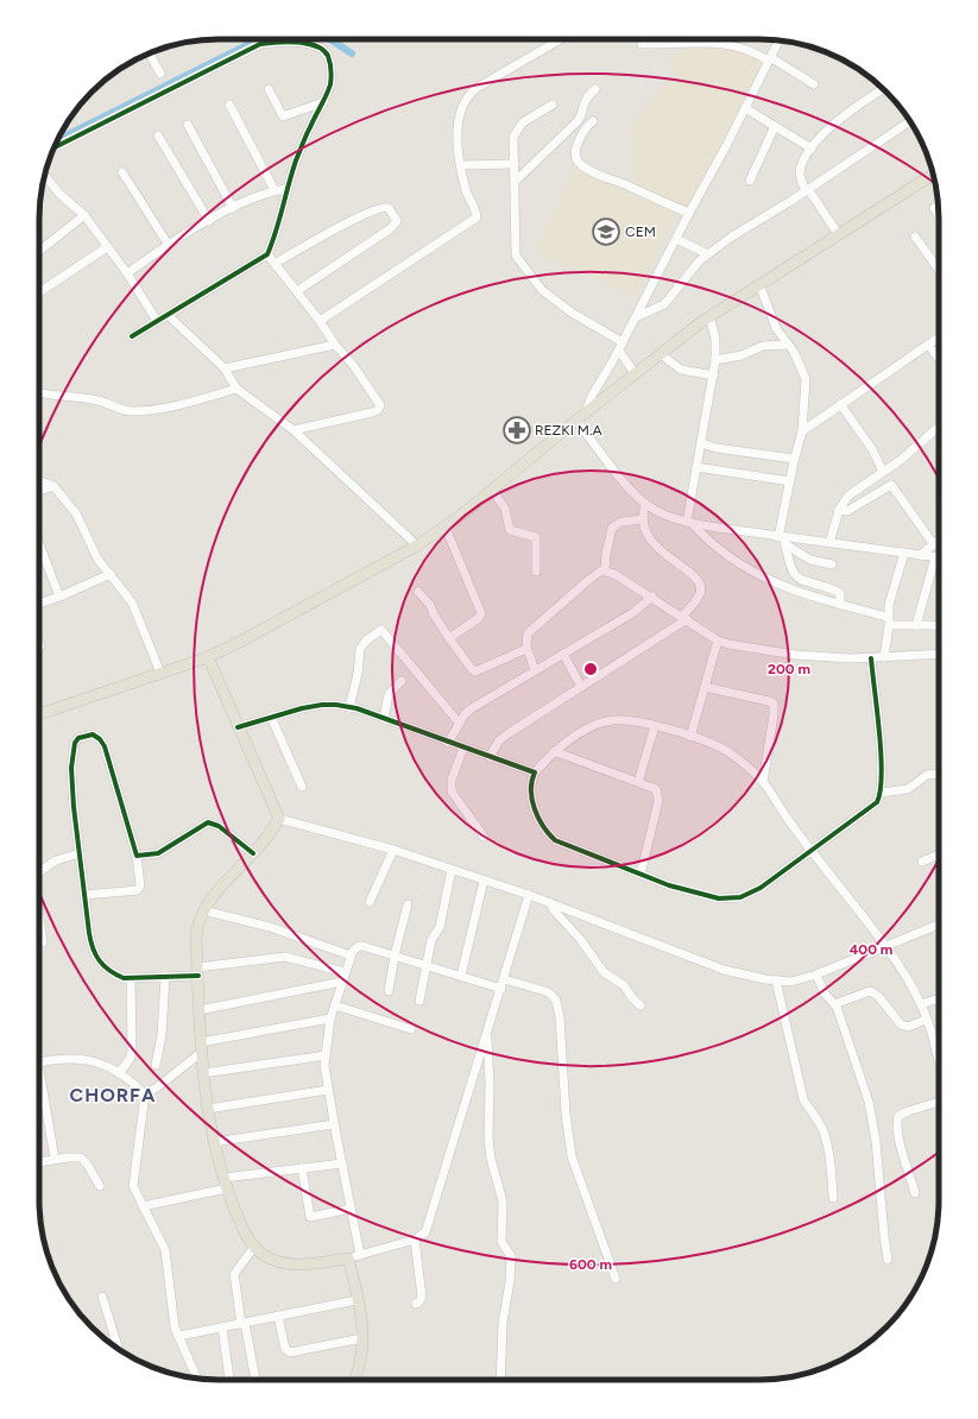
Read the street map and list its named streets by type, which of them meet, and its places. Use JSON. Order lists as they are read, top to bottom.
{
  "districts": ["CHORFA"],
  "places": {
    "school or university": ["CEM"],
    "pharmacy": ["REZKI M.A"]
  },
  "rings": ["200 m", "400 m", "600 m"]
}
